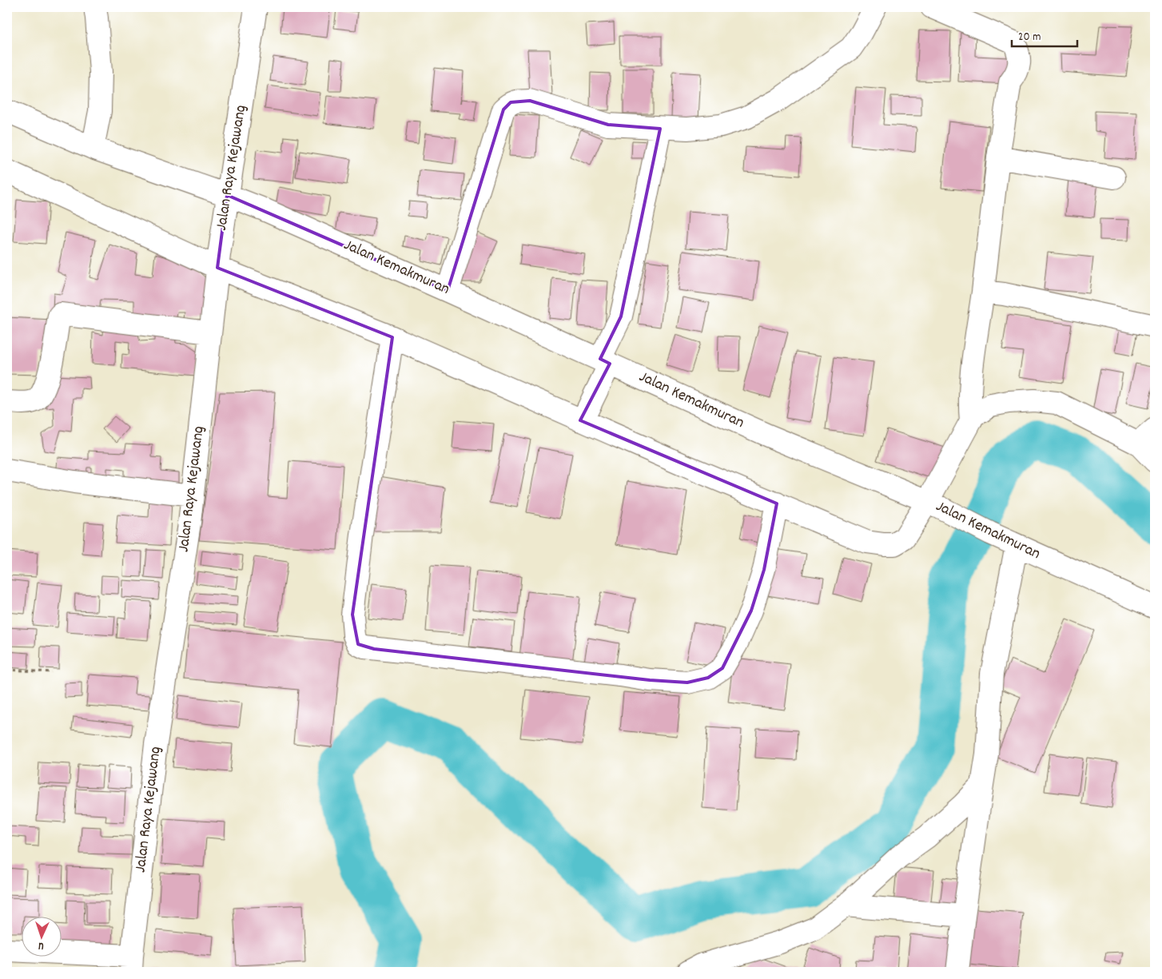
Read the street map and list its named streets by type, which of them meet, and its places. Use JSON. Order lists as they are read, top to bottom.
{
  "streets": {
    "street": ["Jalan Raya Kejawang", "Jalan Kemakmuran"]
  },
  "crossings": [
    ["Jalan Raya Kejawang", "Jalan Kemakmuran"]
  ],
  "scale_bar": "20 m",
  "north": "bottom"
}
